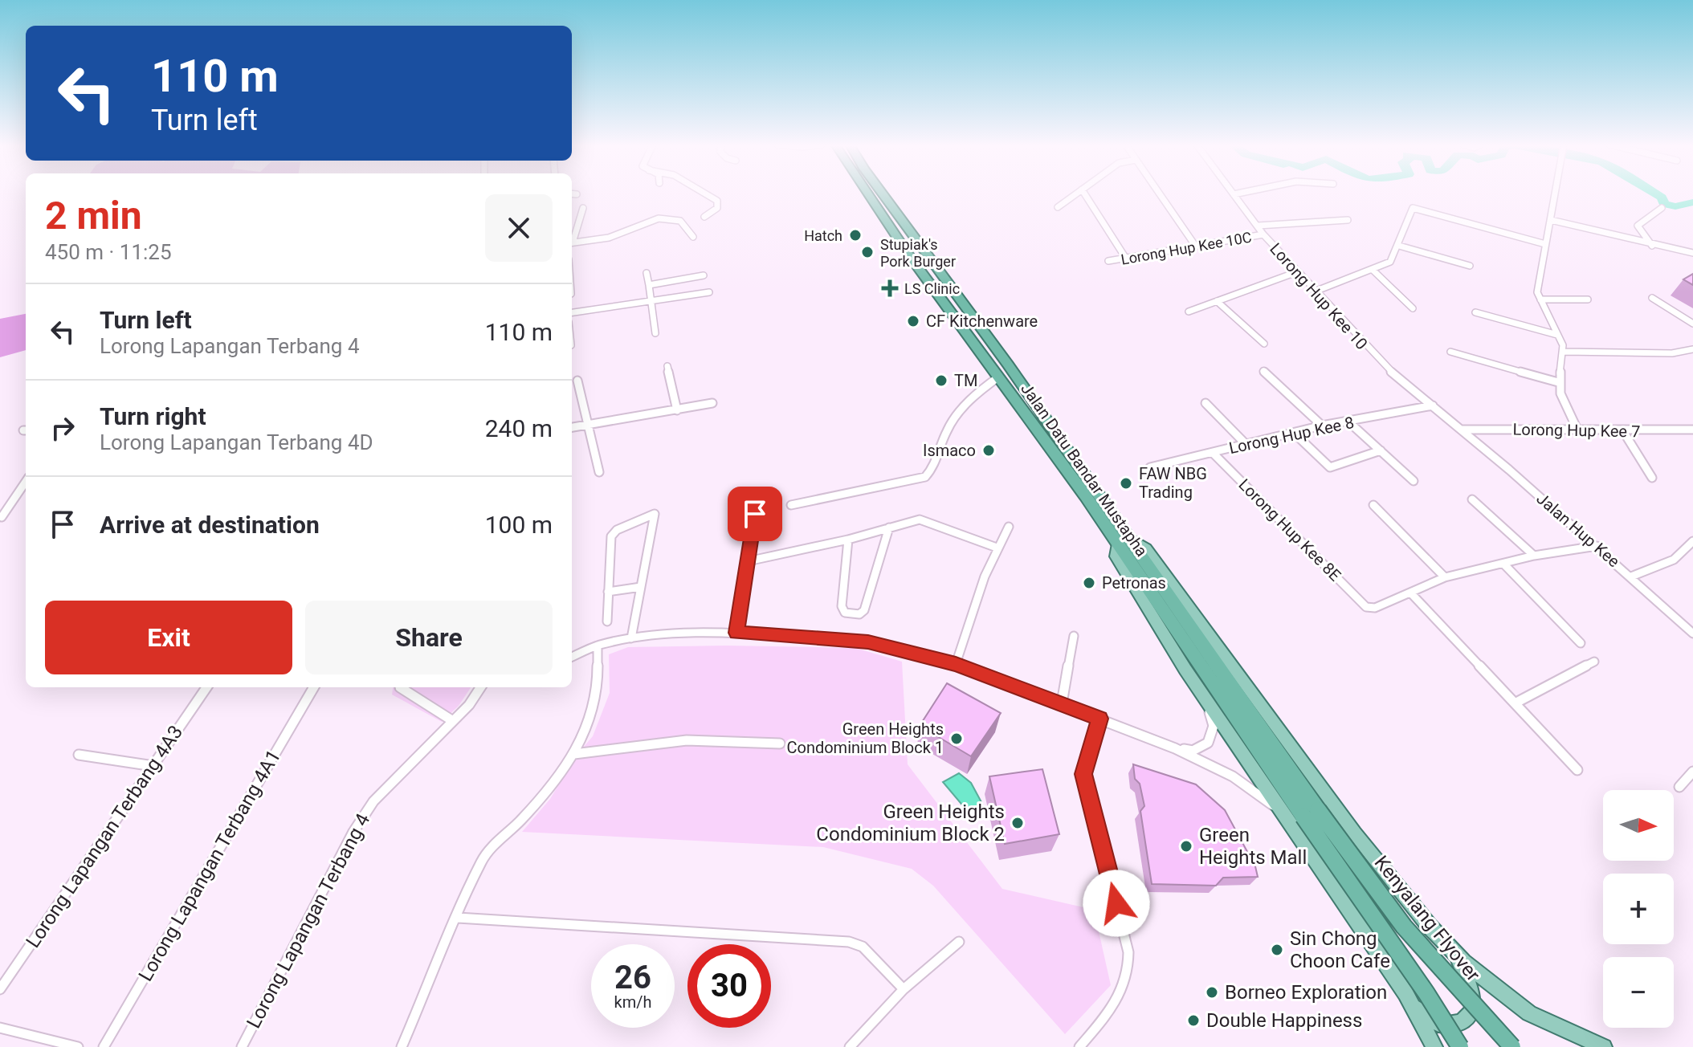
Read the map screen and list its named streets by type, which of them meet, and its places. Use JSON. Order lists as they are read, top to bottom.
{
  "streets": {
    "highway": ["Jalan Datu Bandar Mustapha", "Kenyalang Flyover"],
    "street": [
      "Lorong Hup Kee 10C",
      "Lorong Hup Kee 10",
      "Lorong Hup Kee 7",
      "Lorong Hup Kee 8",
      "Lorong Hup Kee 8E",
      "Jalan Hup Kee",
      "Lorong Lapangan Terbang 4A3",
      "Lorong Lapangan Terbang 4A1",
      "Lorong Lapangan Terbang 4"
    ]
  },
  "crossings": [
    ["Lorong Hup Kee 10C", "Lorong Hup Kee 10"],
    ["Lorong Hup Kee 10", "Lorong Hup Kee 7"],
    ["Lorong Hup Kee 10", "Lorong Hup Kee 8"],
    ["Lorong Hup Kee 10", "Jalan Hup Kee"],
    ["Lorong Hup Kee 7", "Jalan Hup Kee"],
    ["Lorong Hup Kee 8", "Lorong Hup Kee 8E"],
    ["Jalan Datu Bandar Mustapha", "Kenyalang Flyover"]
  ],
  "places": {
    "other": [
      "Hatch",
      "Stupiak's Pork Burger",
      "CF Kitchenware",
      "TM",
      "Ismaco",
      "FAW NBG Trading",
      "Petronas",
      "Green Heights Condominium Block 1",
      "Green Heights Condominium Block 2",
      "Green Heights Mall",
      "Sin Chong Choon Cafe",
      "Borneo Exploration",
      "Double Happiness"
    ],
    "health": ["LS Clinic"]
  },
  "north": "right",
  "page": {
    "turn": ["110 m", "Turn left"],
    "heading": ["2 min", "450 m · 11:25"],
    "list": [
      {
        "name": "Turn left",
        "note": "Lorong Lapangan Terbang 4",
        "value": "110 m"
      },
      {
        "name": "Turn right",
        "note": "Lorong Lapangan Terbang 4D",
        "value": "240 m"
      },
      {
        "name": "Arrive at destination",
        "value": "100 m"
      }
    ],
    "buttons": ["Exit", "Share"],
    "map_buttons": ["+", "−"],
    "speed": "26 km/h",
    "limit": "30"
  }
}
